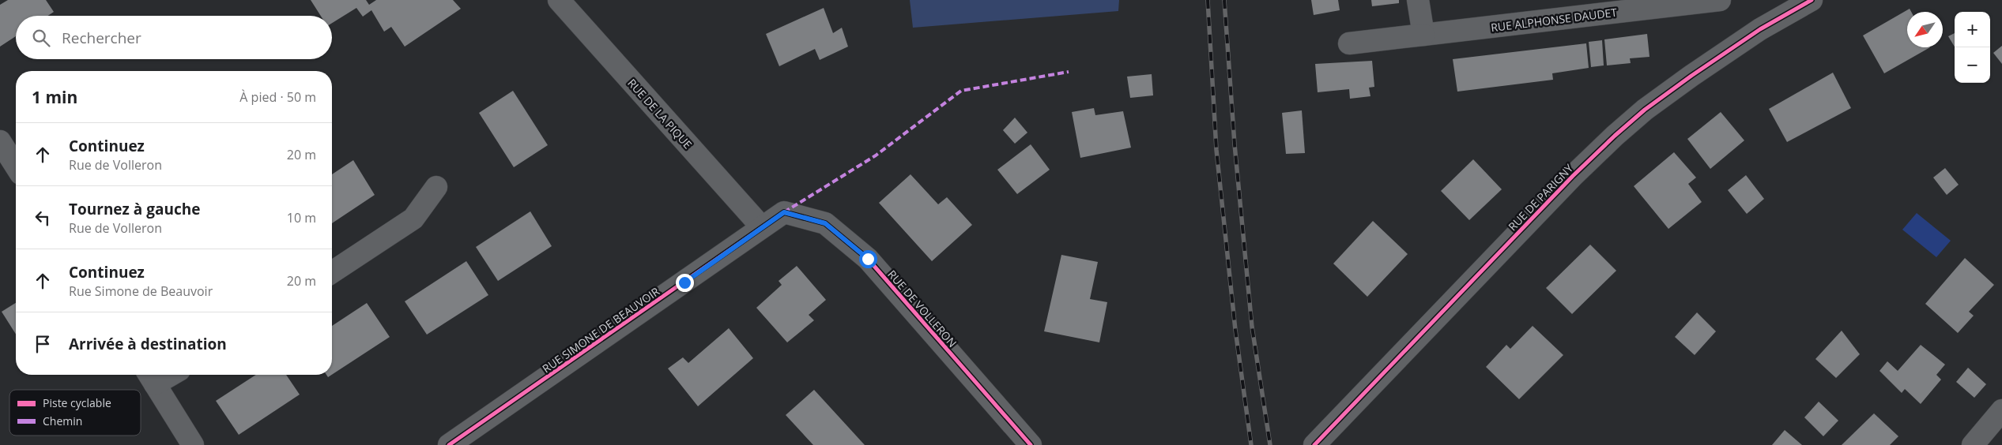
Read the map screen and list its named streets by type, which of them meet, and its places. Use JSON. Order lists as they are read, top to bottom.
{
  "streets": {
    "street": [
      "RUE ALPHONSE DAUDET",
      "RUE DE LA PIQUE",
      "RUE DE PARIGNY",
      "RUE DE VOLLERON",
      "RUE SIMONE DE BEAUVOIR"
    ]
  },
  "crossings": [
    ["RUE DE LA PIQUE", "RUE DE VOLLERON"],
    ["RUE DE LA PIQUE", "RUE SIMONE DE BEAUVOIR"],
    ["RUE DE VOLLERON", "RUE SIMONE DE BEAUVOIR"]
  ],
  "legend": ["Piste cyclable", "Chemin"],
  "north": "bottom left",
  "page": {
    "map_buttons": ["+", "−"],
    "search": "Rechercher",
    "heading": ["1 min", "À pied · 50 m"],
    "list": [
      ["Continuez", "Rue de Volleron", "20 m"],
      ["Tournez à gauche", "Rue de Volleron", "10 m"],
      ["Continuez", "Rue Simone de Beauvoir", "20 m"],
      "Arrivée à destination"
    ]
  }
}
